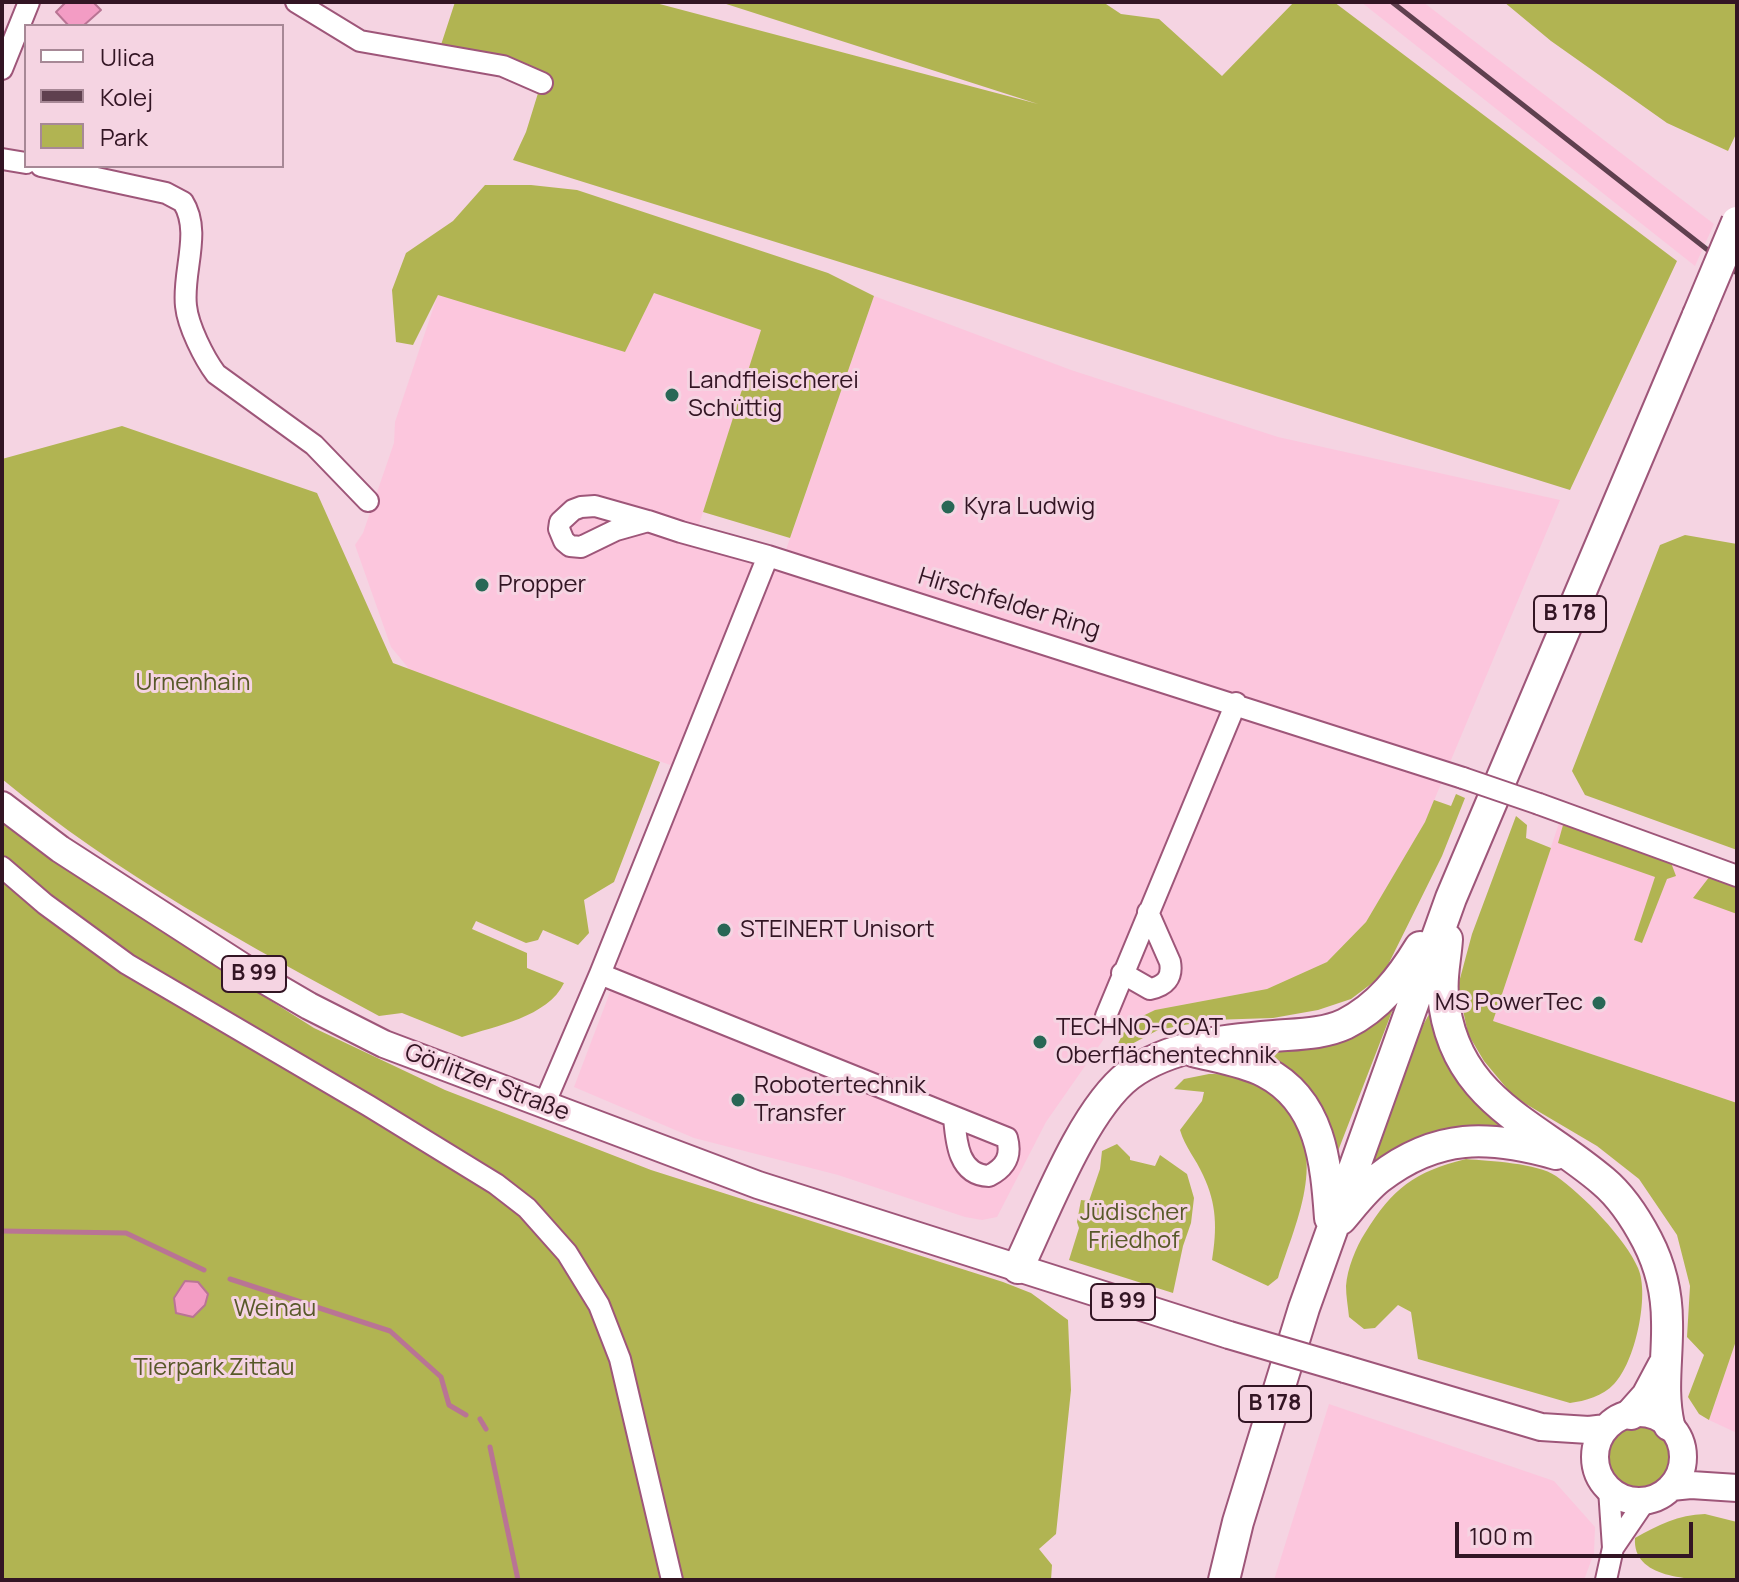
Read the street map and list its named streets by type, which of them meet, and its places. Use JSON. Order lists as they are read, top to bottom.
{
  "streets": {
    "highway": ["B 178"],
    "main road": ["B 99", "Görlitzer Straße"],
    "street": ["Hirschfelder Ring"]
  },
  "crossings": [
    ["B 99", "Görlitzer Straße"]
  ],
  "parks": [
    "Urnenhain",
    "Jüdischer Friedhof",
    "Weinau",
    "Tierpark Zittau"
  ],
  "places": [
    "Landfleischerei Schüttig",
    "Kyra Ludwig",
    "Propper",
    "STEINERT Unisort",
    "MS PowerTec",
    "TECHNO-COAT Oberflächentechnik",
    "Robotertechnik Transfer"
  ],
  "legend": ["Ulica", "Kolej", "Park"],
  "scale_bar": "100 m"
}
